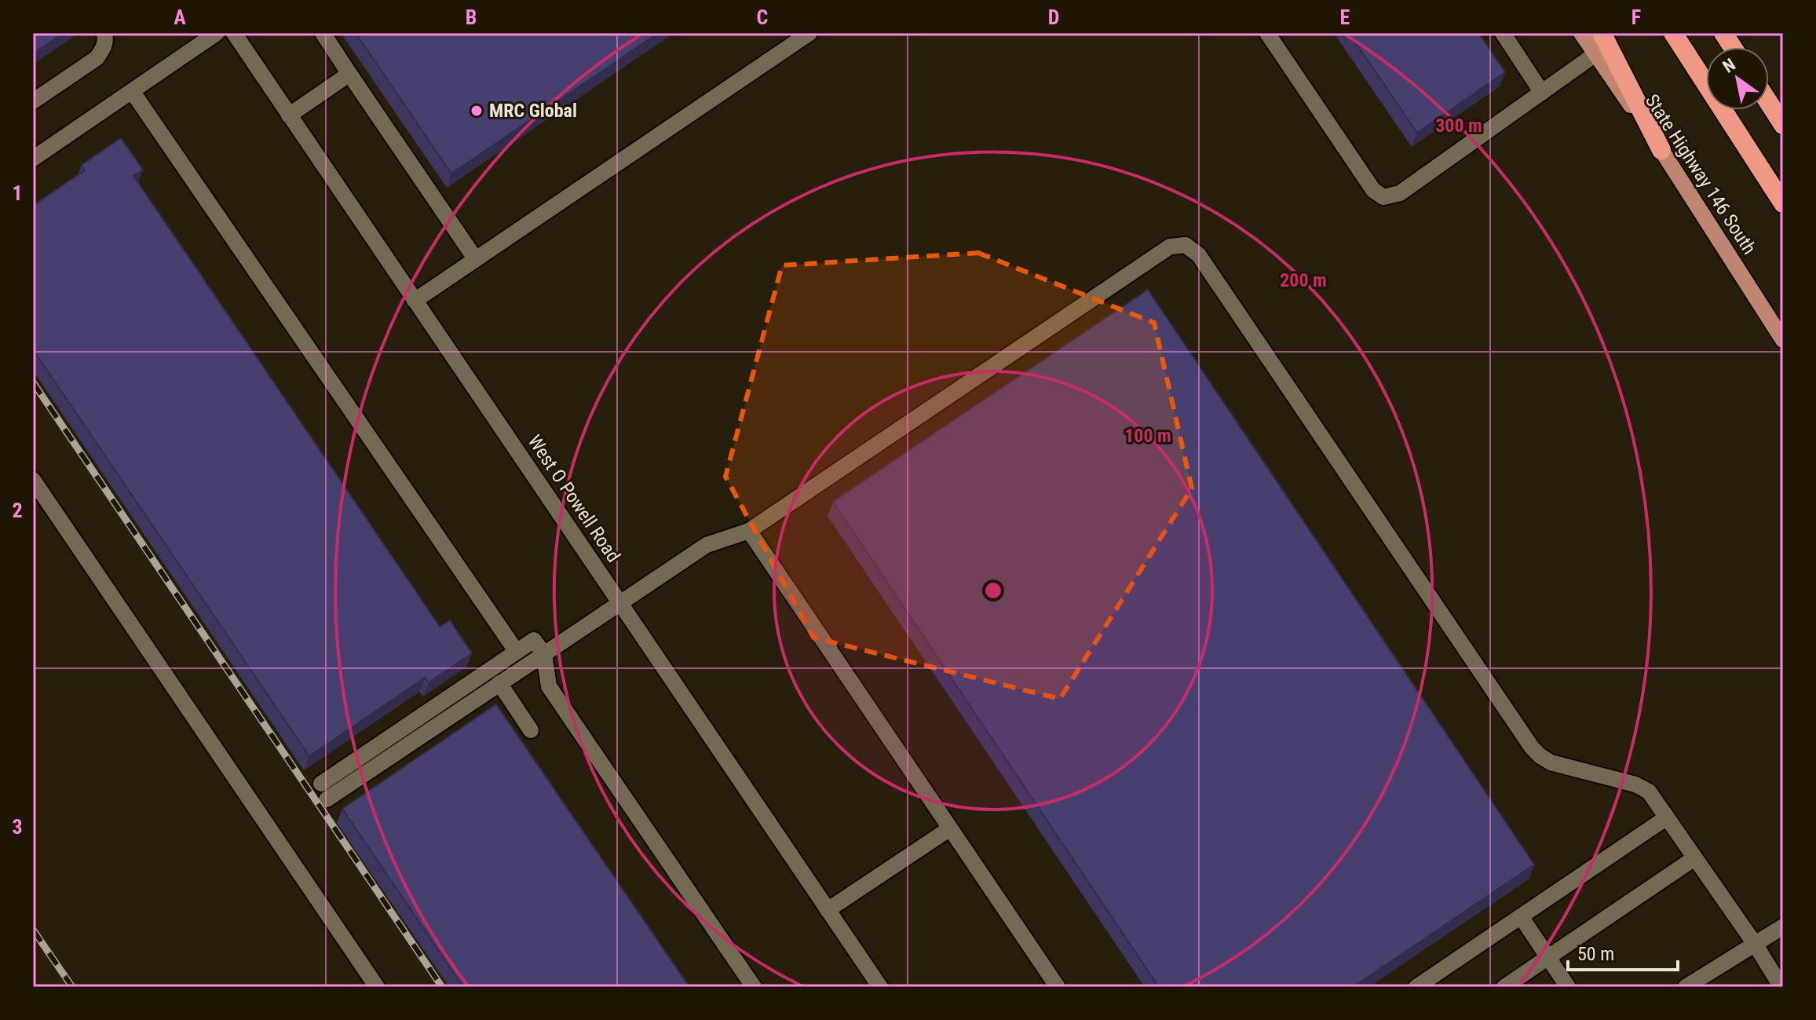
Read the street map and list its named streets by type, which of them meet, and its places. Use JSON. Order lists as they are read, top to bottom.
{
  "streets": {
    "main road": ["State Highway 146 South"],
    "street": ["West O Powell Road"]
  },
  "places": ["MRC Global"],
  "scale_bar": "50 m",
  "north": "top left",
  "grid": {
    "columns": [
      "A",
      "B",
      "C",
      "D",
      "E",
      "F"
    ],
    "rows": ["1", "2", "3"]
  },
  "rings": ["300 m", "200 m", "100 m"]
}
